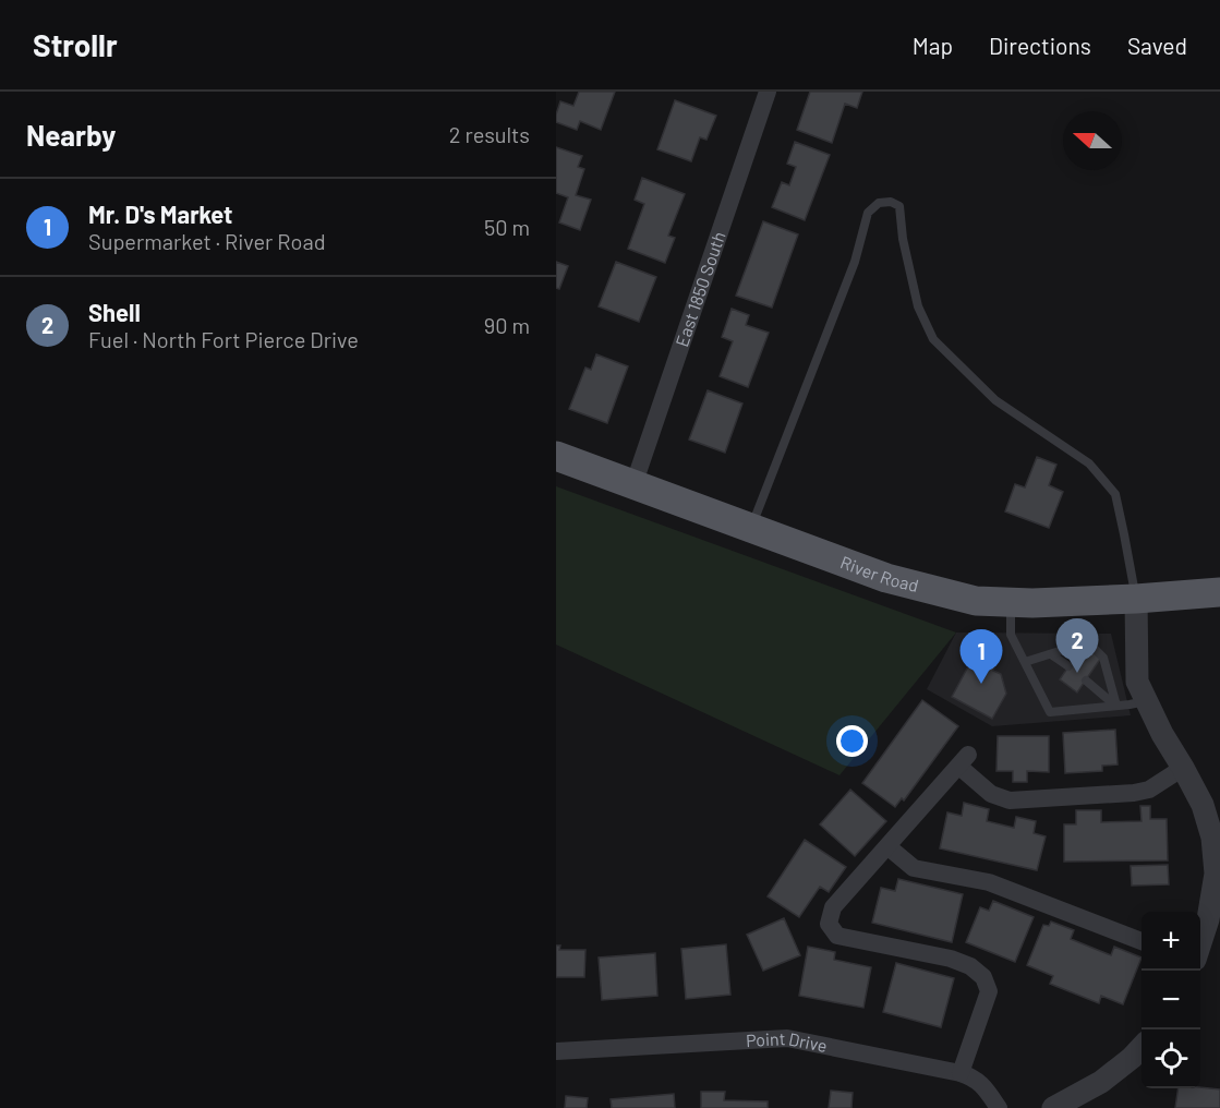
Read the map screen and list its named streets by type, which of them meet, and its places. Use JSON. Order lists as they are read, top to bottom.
{
  "streets": {
    "main road": ["River Road"],
    "street": ["East 1850 South", "Point Drive"]
  },
  "crossings": [
    ["East 1850 South", "River Road"]
  ],
  "north": "left",
  "page": {
    "header": "Strollr",
    "nav": ["Map", "Directions", "Saved"],
    "heading": ["Nearby", "2 results"],
    "list": [
      {
        "mark": "1",
        "name": "Mr. D's Market",
        "note": "Supermarket · River Road",
        "value": "50 m"
      },
      {
        "mark": "2",
        "name": "Shell",
        "note": "Fuel · North Fort Pierce Drive",
        "value": "90 m"
      }
    ],
    "pins": ["2", "1"],
    "map_buttons": ["+", "−"]
  }
}
